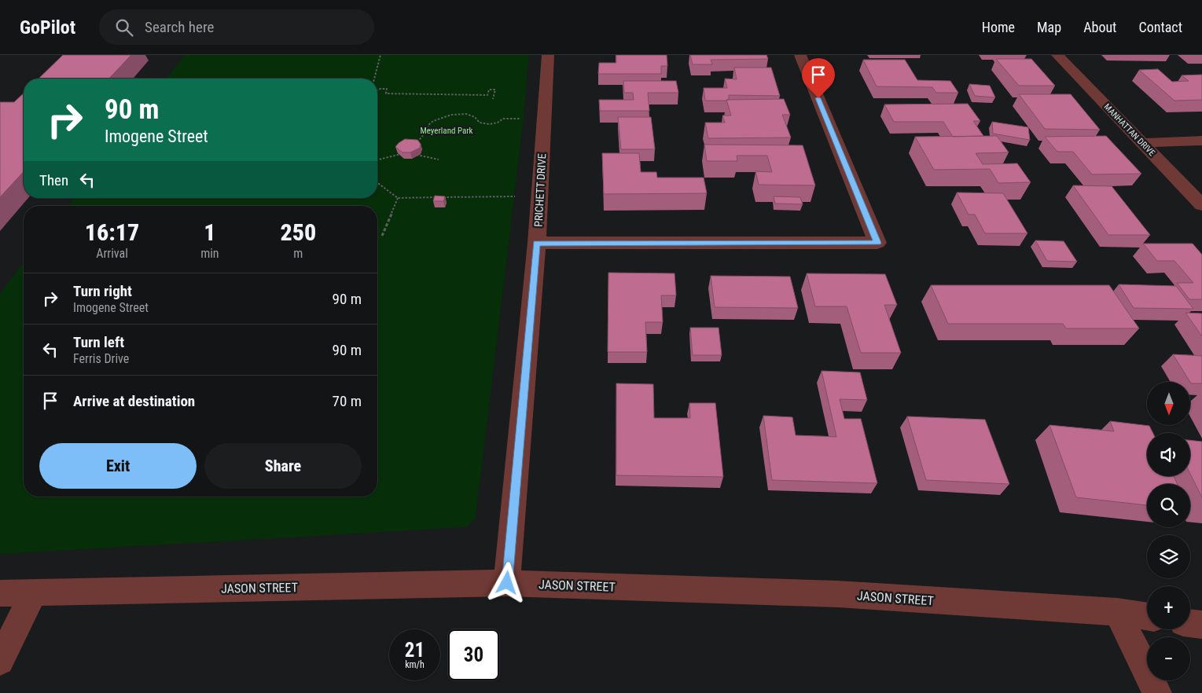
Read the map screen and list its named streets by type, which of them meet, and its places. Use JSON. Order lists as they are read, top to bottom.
{
  "streets": {
    "street": ["MANHATTAN DRIVE", "PRICHETT DRIVE", "JASON STREET"]
  },
  "crossings": [
    ["PRICHETT DRIVE", "JASON STREET"]
  ],
  "parks": ["Meyerland Park"],
  "north": "bottom",
  "page": {
    "header": "GoPilot",
    "search": "Search here",
    "nav": [
      "Home",
      "Map",
      "About",
      "Contact"
    ],
    "turn": ["90 m", "Imogene Street"],
    "then": "Then",
    "eta": [
      "16:17",
      "Arrival",
      "1",
      "min",
      "250",
      "m"
    ],
    "list": [
      {
        "name": "Turn right",
        "note": "Imogene Street",
        "value": "90 m"
      },
      {
        "name": "Turn left",
        "note": "Ferris Drive",
        "value": "90 m"
      },
      {
        "name": "Arrive at destination",
        "value": "70 m"
      }
    ],
    "map_buttons": ["+", "−"],
    "buttons": ["Exit", "Share"],
    "speed": "21 km/h",
    "limit": "30"
  }
}
